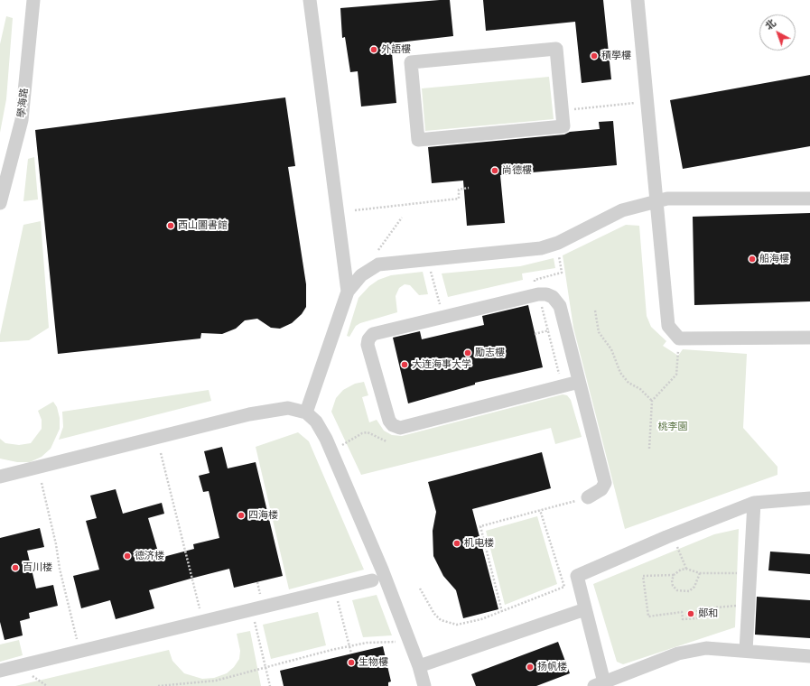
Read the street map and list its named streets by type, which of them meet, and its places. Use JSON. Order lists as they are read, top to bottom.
{
  "streets": {
    "street": ["學海路"]
  },
  "parks": ["桃李園"],
  "places": [
    "外語樓",
    "積學樓",
    "尚德樓",
    "西山圖書館",
    "船海樓",
    "勵志樓",
    "大连海事大学",
    "四海楼",
    "机电楼",
    "德济楼",
    "百川楼",
    "鄭和",
    "生物樓",
    "扬帆楼"
  ],
  "north": "top left"
}
